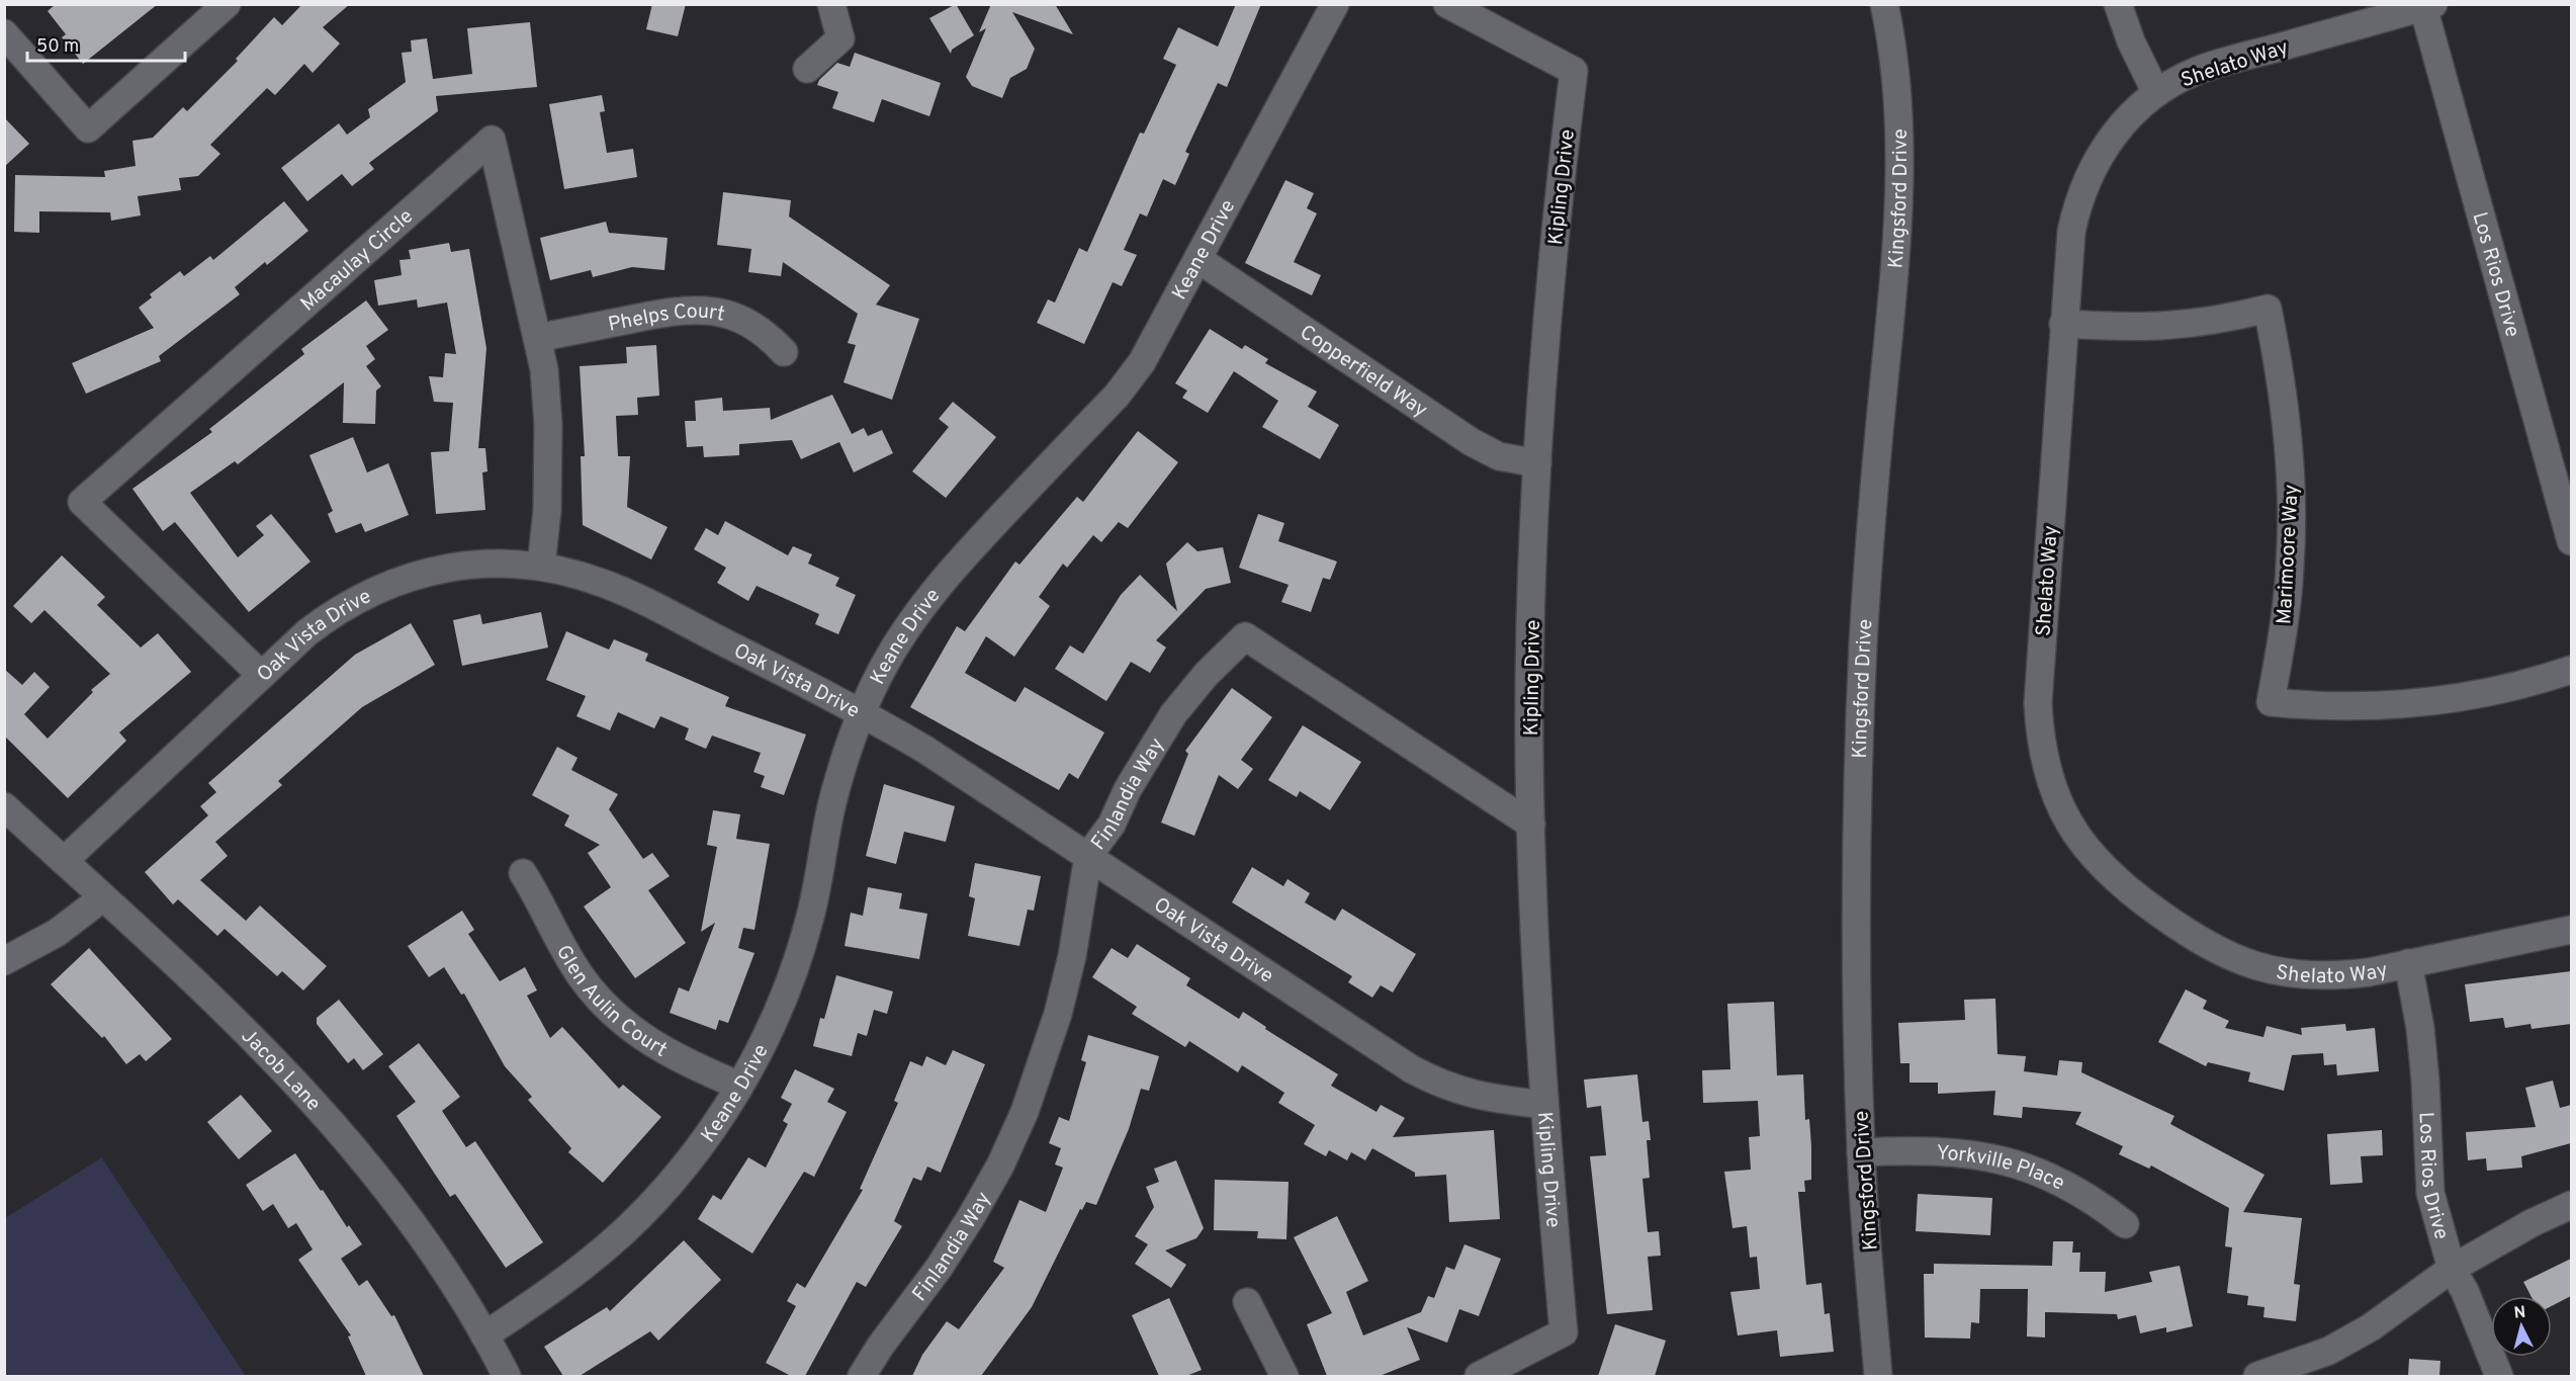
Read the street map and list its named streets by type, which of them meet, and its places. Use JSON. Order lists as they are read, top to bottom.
{
  "streets": {
    "street": [
      "Shelato Way",
      "Kipling Drive",
      "Kingsford Drive",
      "Keane Drive",
      "Macaulay Circle",
      "Los Rios Drive",
      "Phelps Court",
      "Copperfield Way",
      "Marimoore Way",
      "Oak Vista Drive",
      "Finlandia Way",
      "Glen Aulin Court",
      "Jacob Lane",
      "Yorkville Place"
    ]
  },
  "crossings": [
    ["Shelato Way", "Los Rios Drive"],
    ["Shelato Way", "Marimoore Way"],
    ["Kipling Drive", "Copperfield Way"],
    ["Kipling Drive", "Oak Vista Drive"],
    ["Kipling Drive", "Finlandia Way"],
    ["Kingsford Drive", "Yorkville Place"],
    ["Keane Drive", "Copperfield Way"],
    ["Keane Drive", "Oak Vista Drive"],
    ["Keane Drive", "Glen Aulin Court"],
    ["Keane Drive", "Jacob Lane"],
    ["Macaulay Circle", "Phelps Court"],
    ["Macaulay Circle", "Oak Vista Drive"],
    ["Oak Vista Drive", "Finlandia Way"],
    ["Oak Vista Drive", "Jacob Lane"]
  ],
  "scale_bar": "50 m",
  "north": "top"
}
